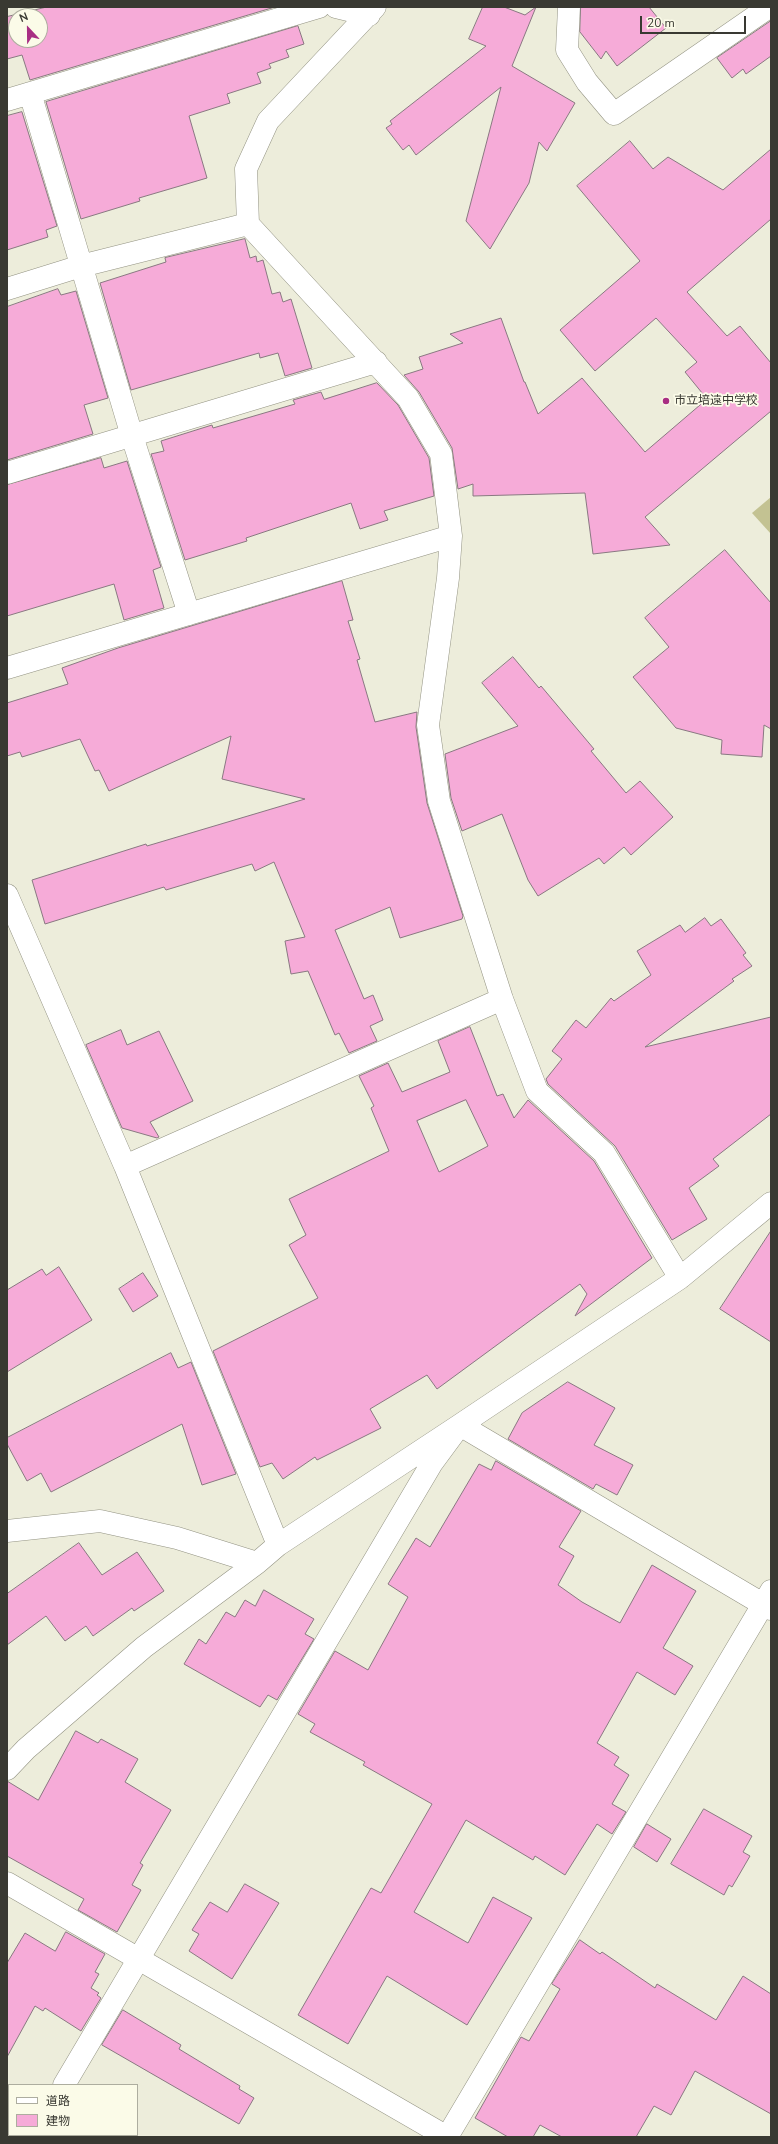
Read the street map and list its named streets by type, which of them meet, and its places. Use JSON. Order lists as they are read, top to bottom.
{
  "places": ["市立培遠中学校"],
  "legend": ["道路", "建物"],
  "scale_bar": "20 m",
  "north": "top"
}
